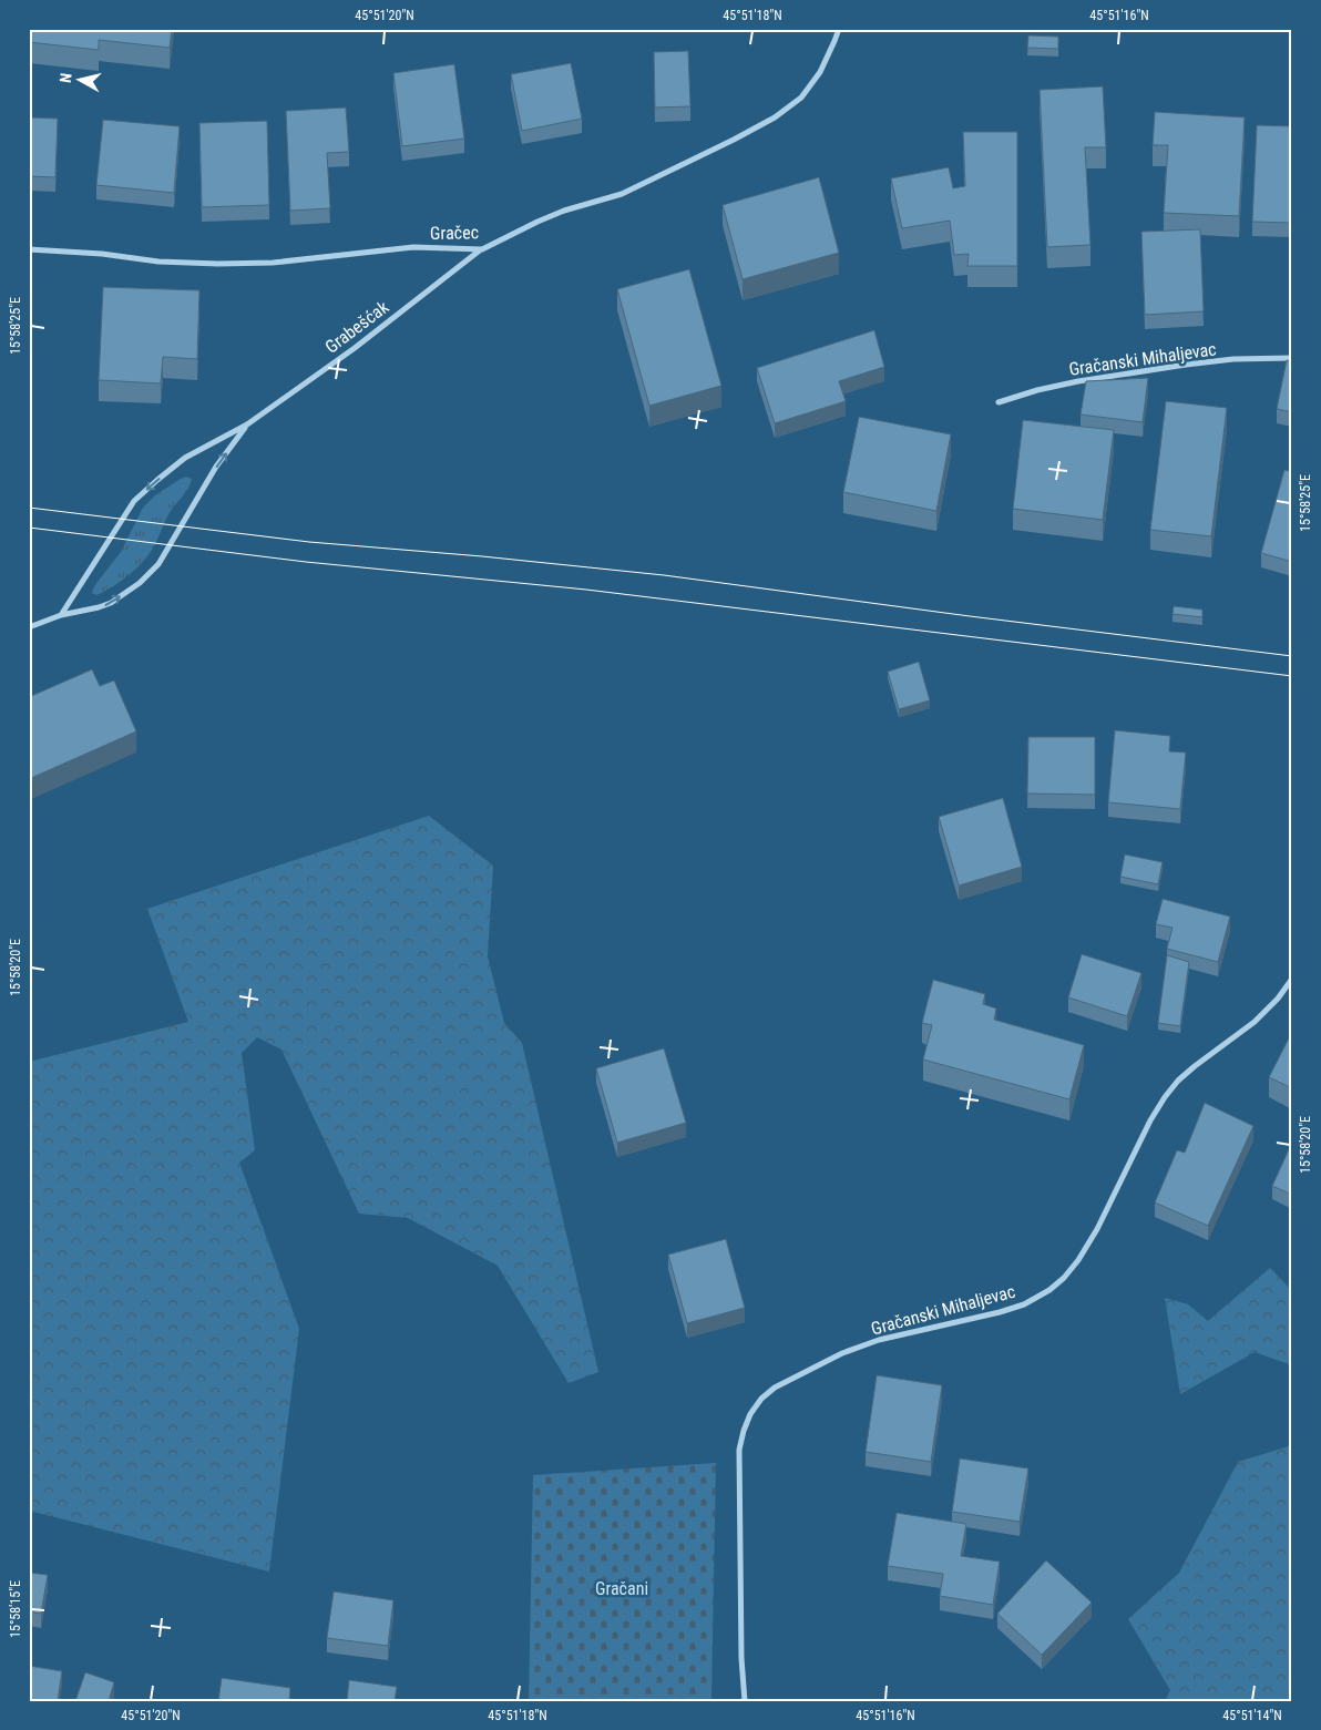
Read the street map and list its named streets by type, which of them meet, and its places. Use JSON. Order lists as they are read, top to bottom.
{
  "streets": {
    "street": ["Gračec", "Grabešćak", "Gračanski Mihaljevac"]
  },
  "crossings": [
    ["Gračec", "Grabešćak"]
  ],
  "parks": ["Gračani"],
  "north": "left",
  "coordinates": [
    "45°51'20\"N",
    "45°51'18\"N",
    "45°51'16\"N",
    "15°58'25\"E",
    "15°58'20\"E",
    "15°58'15\"E",
    "45°51'14\"N"
  ]
}
